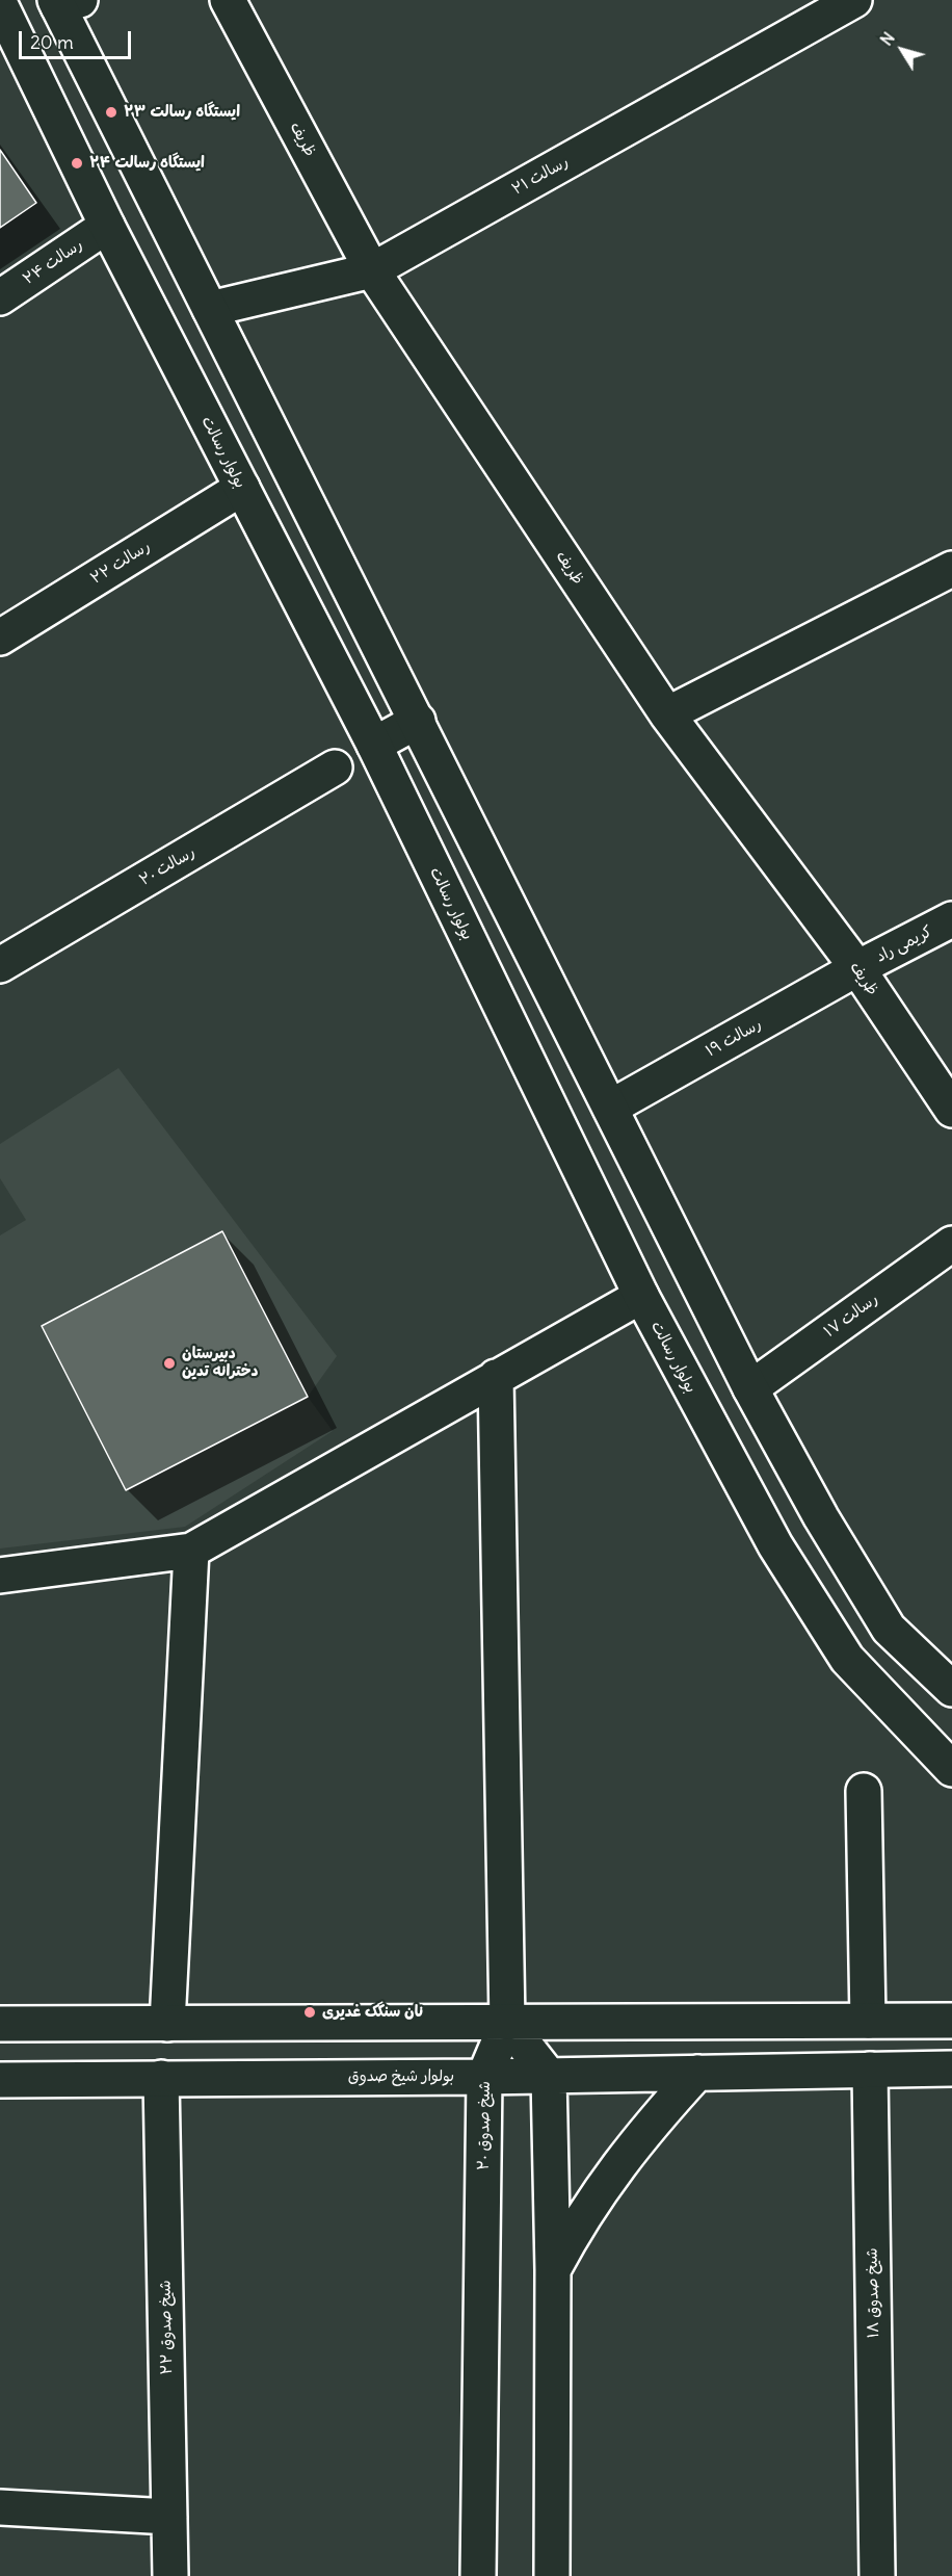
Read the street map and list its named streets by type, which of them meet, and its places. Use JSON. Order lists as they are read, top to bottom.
{
  "streets": {
    "street": [
      "ظریف",
      "رسالت ۲۱",
      "رسالت ۲۴",
      "بولوار رسالت",
      "رسالت ۲۲",
      "رسالت ۲۰",
      "کریمی راد",
      "رسالت ۱۹",
      "رسالت ۱۷",
      "بولوار شیخ صدوق",
      "شیخ صدوق ۲۰",
      "شیخ صدوق ۱۸",
      "شیخ صدوق ۲۲"
    ]
  },
  "crossings": [
    ["ظریف", "رسالت ۲۱"],
    ["ظریف", "کریمی راد"],
    ["ظریف", "رسالت ۱۹"],
    ["رسالت ۲۴", "بولوار رسالت"],
    ["بولوار رسالت", "رسالت ۲۲"],
    ["کریمی راد", "رسالت ۱۹"],
    ["بولوار شیخ صدوق", "شیخ صدوق ۲۰"],
    ["بولوار شیخ صدوق", "شیخ صدوق ۱۸"],
    ["بولوار شیخ صدوق", "شیخ صدوق ۲۲"]
  ],
  "places": [
    "ایستگاه رسالت ۲۳",
    "ایستگاه رسالت ۲۴",
    "دبیرستان دخترانه تدین",
    "نان سنگک غدیری"
  ],
  "scale_bar": "20 m",
  "north": "top left"
}
